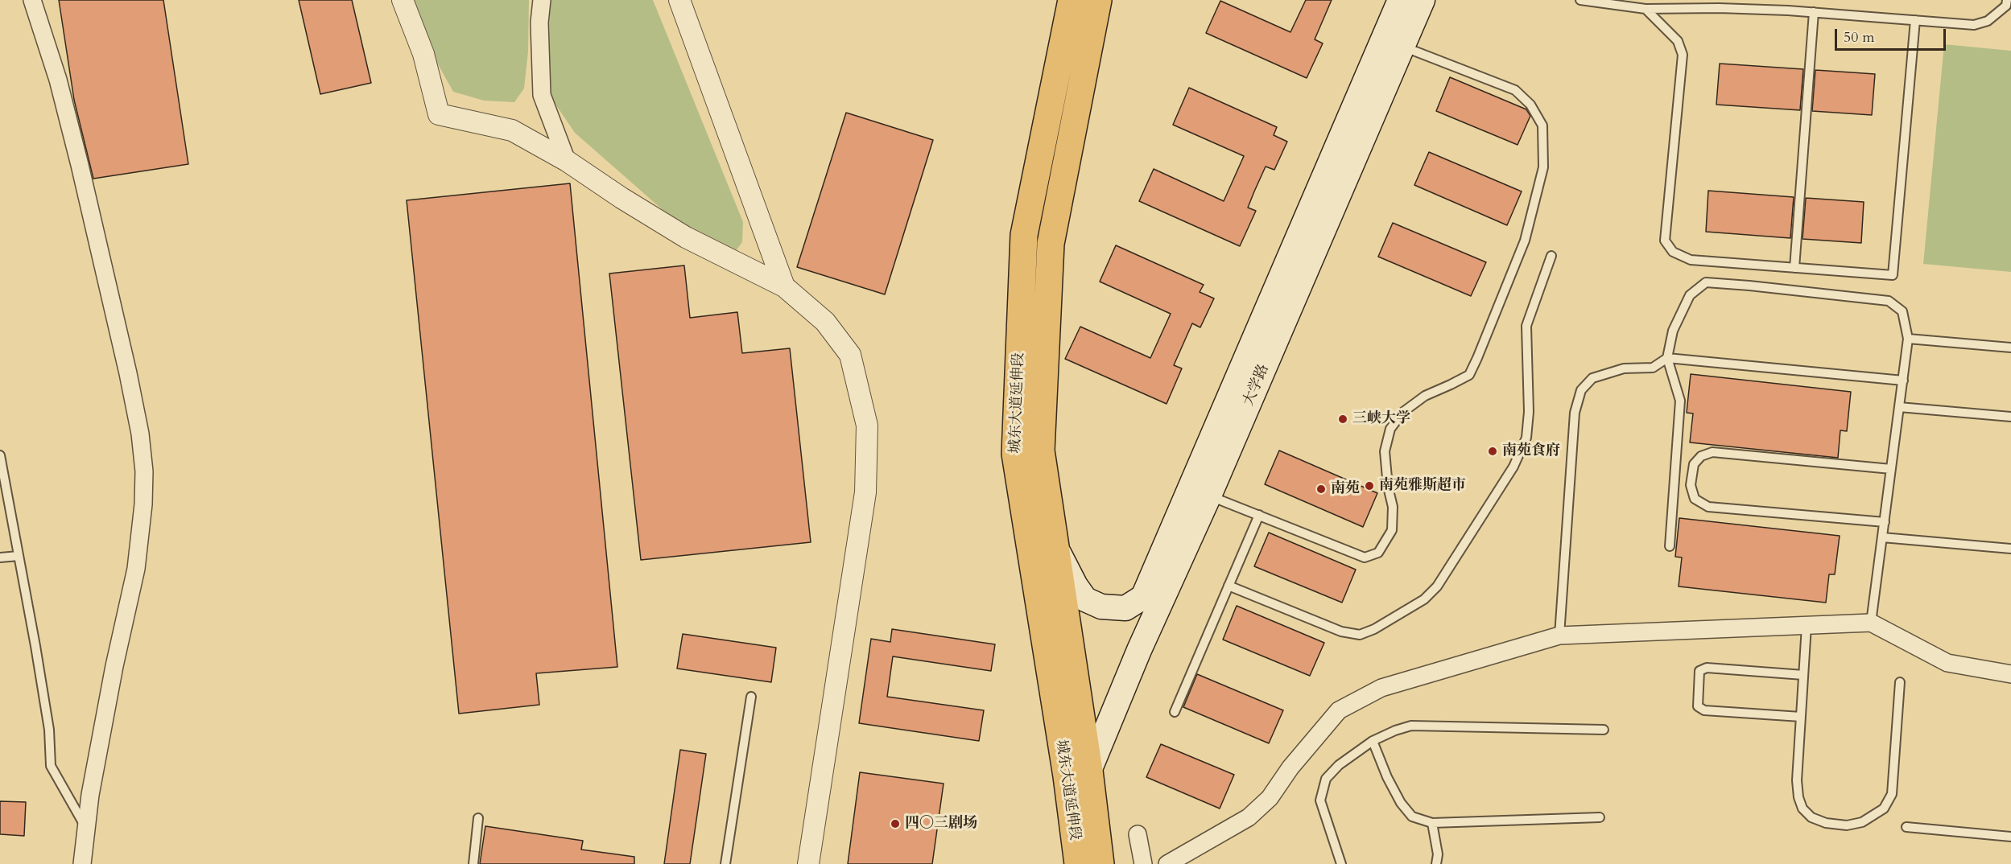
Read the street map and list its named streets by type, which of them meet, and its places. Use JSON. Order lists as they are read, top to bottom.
{
  "streets": {
    "main road": ["大学路", "城东大道延伸段"]
  },
  "crossings": [
    ["大学路", "城东大道延伸段"]
  ],
  "places": [
    "三峡大学",
    "南苑食府",
    "南苑雅斯超市",
    "南苑",
    "四〇三剧场"
  ],
  "scale_bar": "50 m"
}
